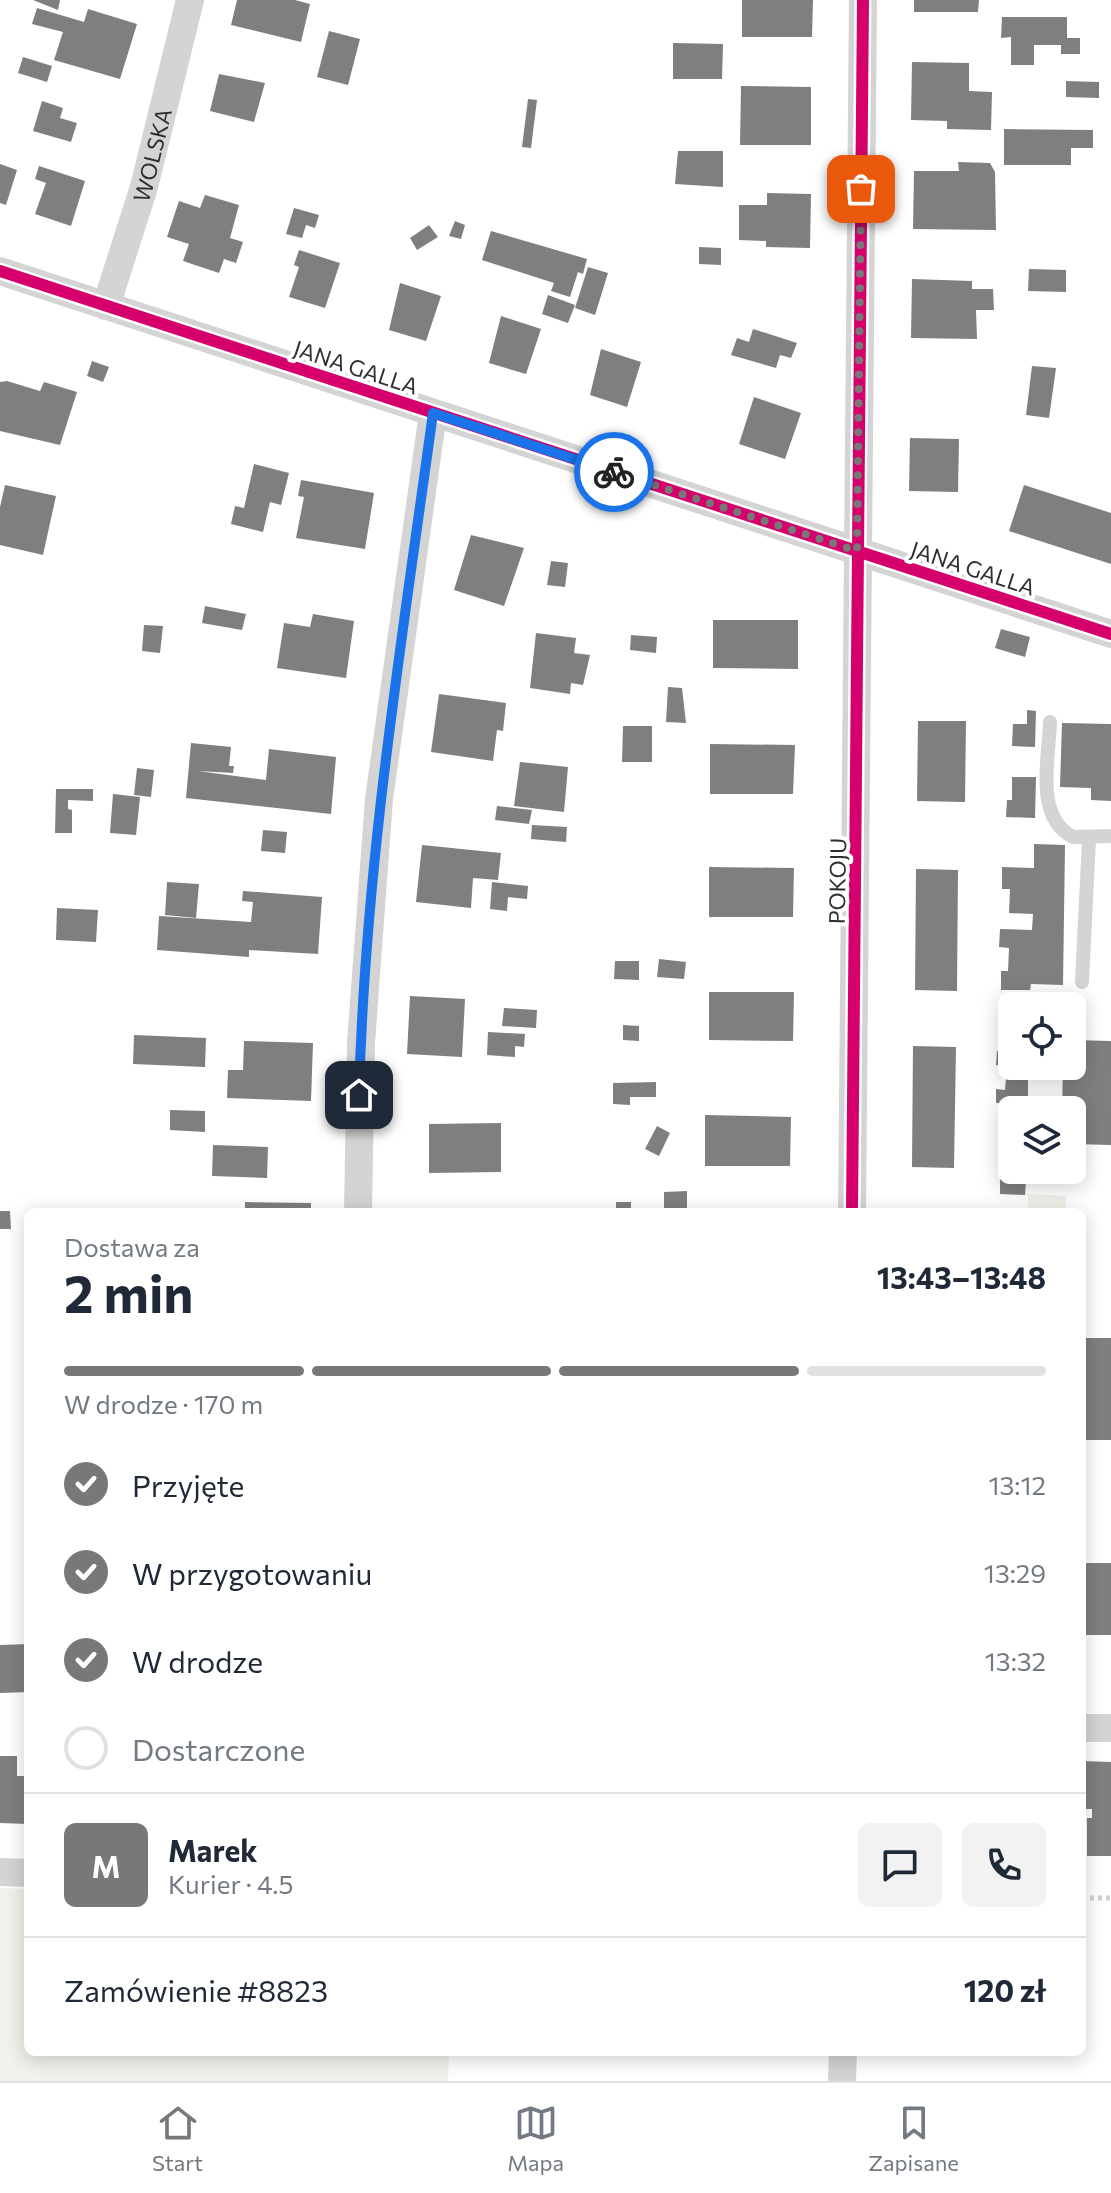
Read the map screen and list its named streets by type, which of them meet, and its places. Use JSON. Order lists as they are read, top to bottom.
{
  "streets": {
    "street": ["WOLSKA", "JANA GALLA", "POKOJU"]
  },
  "crossings": [
    ["WOLSKA", "JANA GALLA"],
    ["JANA GALLA", "POKOJU"]
  ],
  "page": {
    "heading": ["2 min", "Dostawa za", "13:43–13:48"],
    "panel": [
      "Marek",
      "Kurier · 4.5",
      "Zamówienie #8823",
      "120 zł"
    ],
    "bar": "W drodze · 170 m",
    "list": [
      ["Przyjęte", "13:12"],
      ["W przygotowaniu", "13:29"],
      ["W drodze", "13:32"],
      "Dostarczone"
    ],
    "round": "M",
    "tabs": ["Start", "Mapa", "Zapisane"]
  }
}
